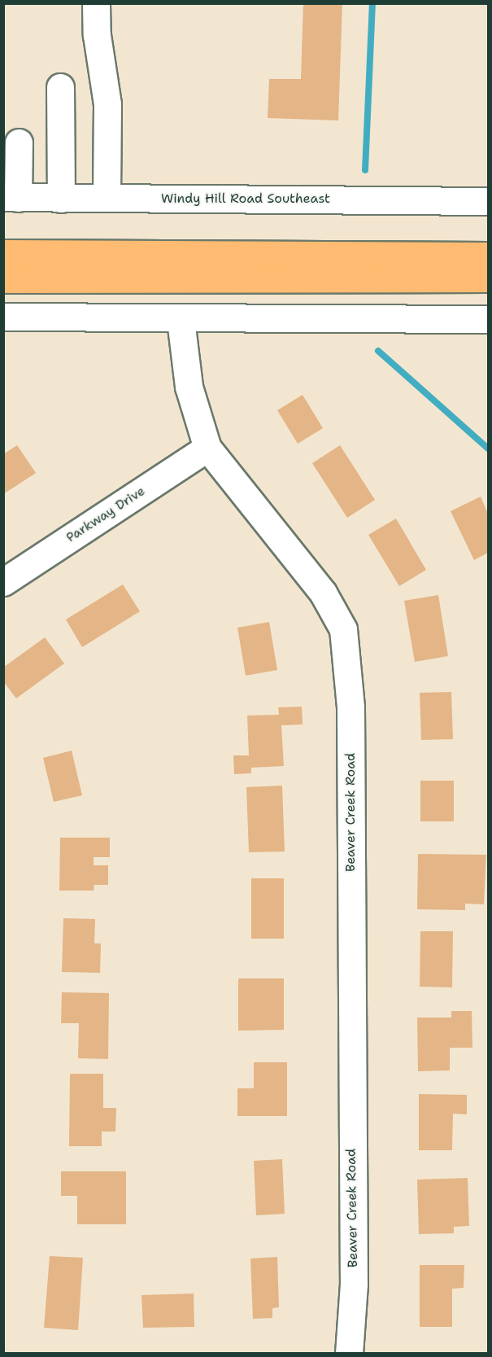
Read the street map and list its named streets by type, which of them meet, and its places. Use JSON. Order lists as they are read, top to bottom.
{
  "streets": {
    "street": ["Windy Hill Road Southeast", "Parkway Drive", "Beaver Creek Road"]
  },
  "crossings": [
    ["Parkway Drive", "Beaver Creek Road"]
  ]
}
